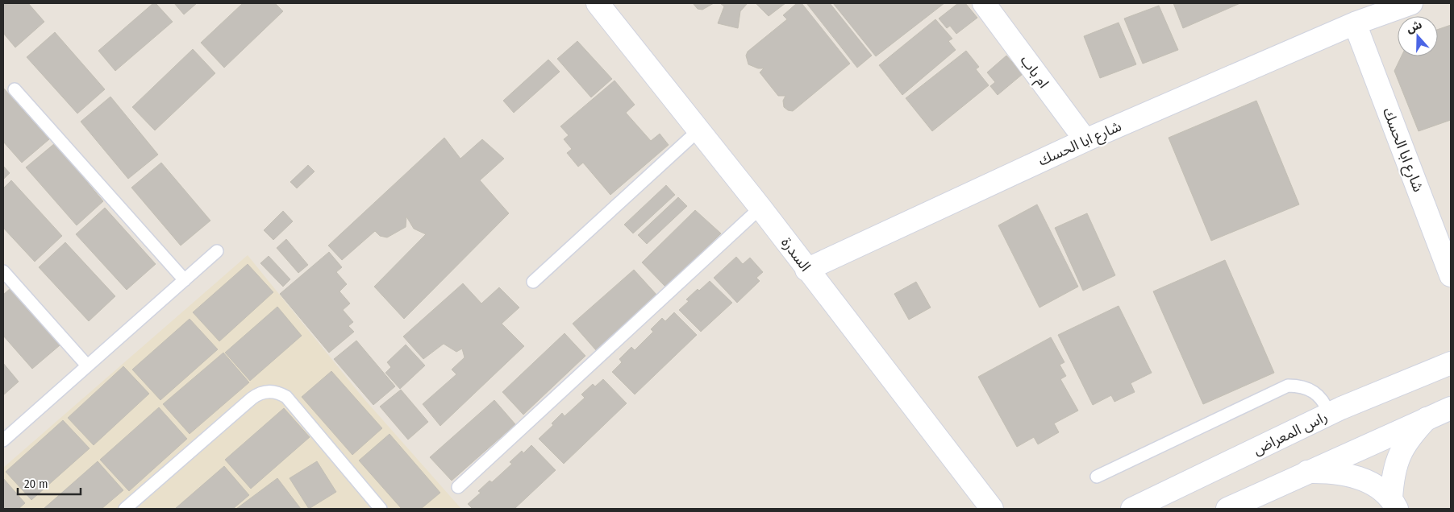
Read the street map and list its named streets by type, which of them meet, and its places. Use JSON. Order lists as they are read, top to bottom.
{
  "streets": {
    "street": [
      "ام باب",
      "شارع ابا الحسك",
      "السدرة",
      "راس المعراض"
    ]
  },
  "crossings": [
    ["ام باب", "شارع ابا الحسك"],
    ["شارع ابا الحسك", "السدرة"]
  ],
  "scale_bar": "20 m",
  "north": "top"
}
